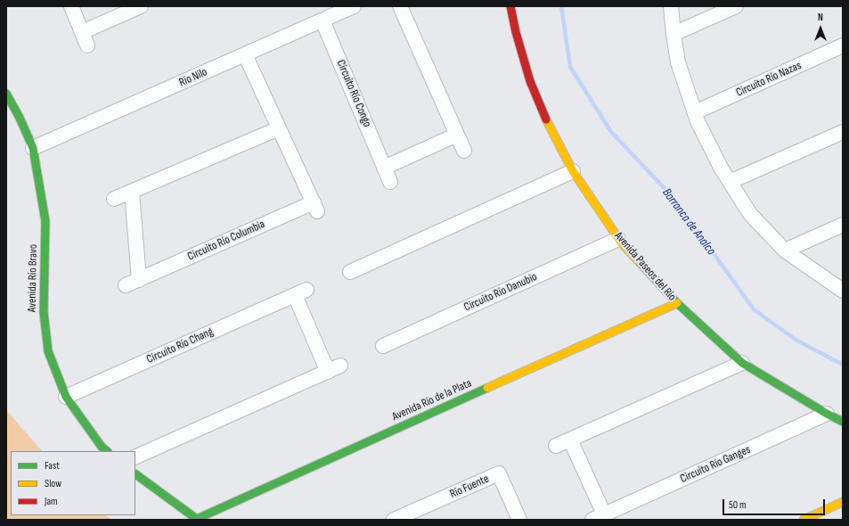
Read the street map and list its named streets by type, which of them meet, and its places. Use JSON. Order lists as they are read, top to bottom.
{
  "streets": {
    "street": [
      "Río Nilo",
      "Circuito Río Nazas",
      "Circuito Río Congo",
      "Circuito Río Columbia",
      "Avenida Paseos del Río",
      "Avenida Río Bravo",
      "Circuito Río Danubio",
      "Circuito Río Chang",
      "Avenida Río de la Plata",
      "Circuito Río Ganges",
      "Río Fuente"
    ]
  },
  "crossings": [
    ["Río Nilo", "Circuito Río Congo"],
    ["Río Nilo", "Circuito Río Columbia"],
    ["Río Nilo", "Avenida Río Bravo"],
    ["Avenida Paseos del Río", "Circuito Río Danubio"],
    ["Avenida Paseos del Río", "Avenida Río de la Plata"],
    ["Avenida Paseos del Río", "Circuito Río Ganges"],
    ["Avenida Río Bravo", "Circuito Río Chang"]
  ],
  "water": ["Barranca de Analco"],
  "legend": ["Fast", "Slow", "Jam"],
  "scale_bar": "50 m",
  "north": "top"
}
